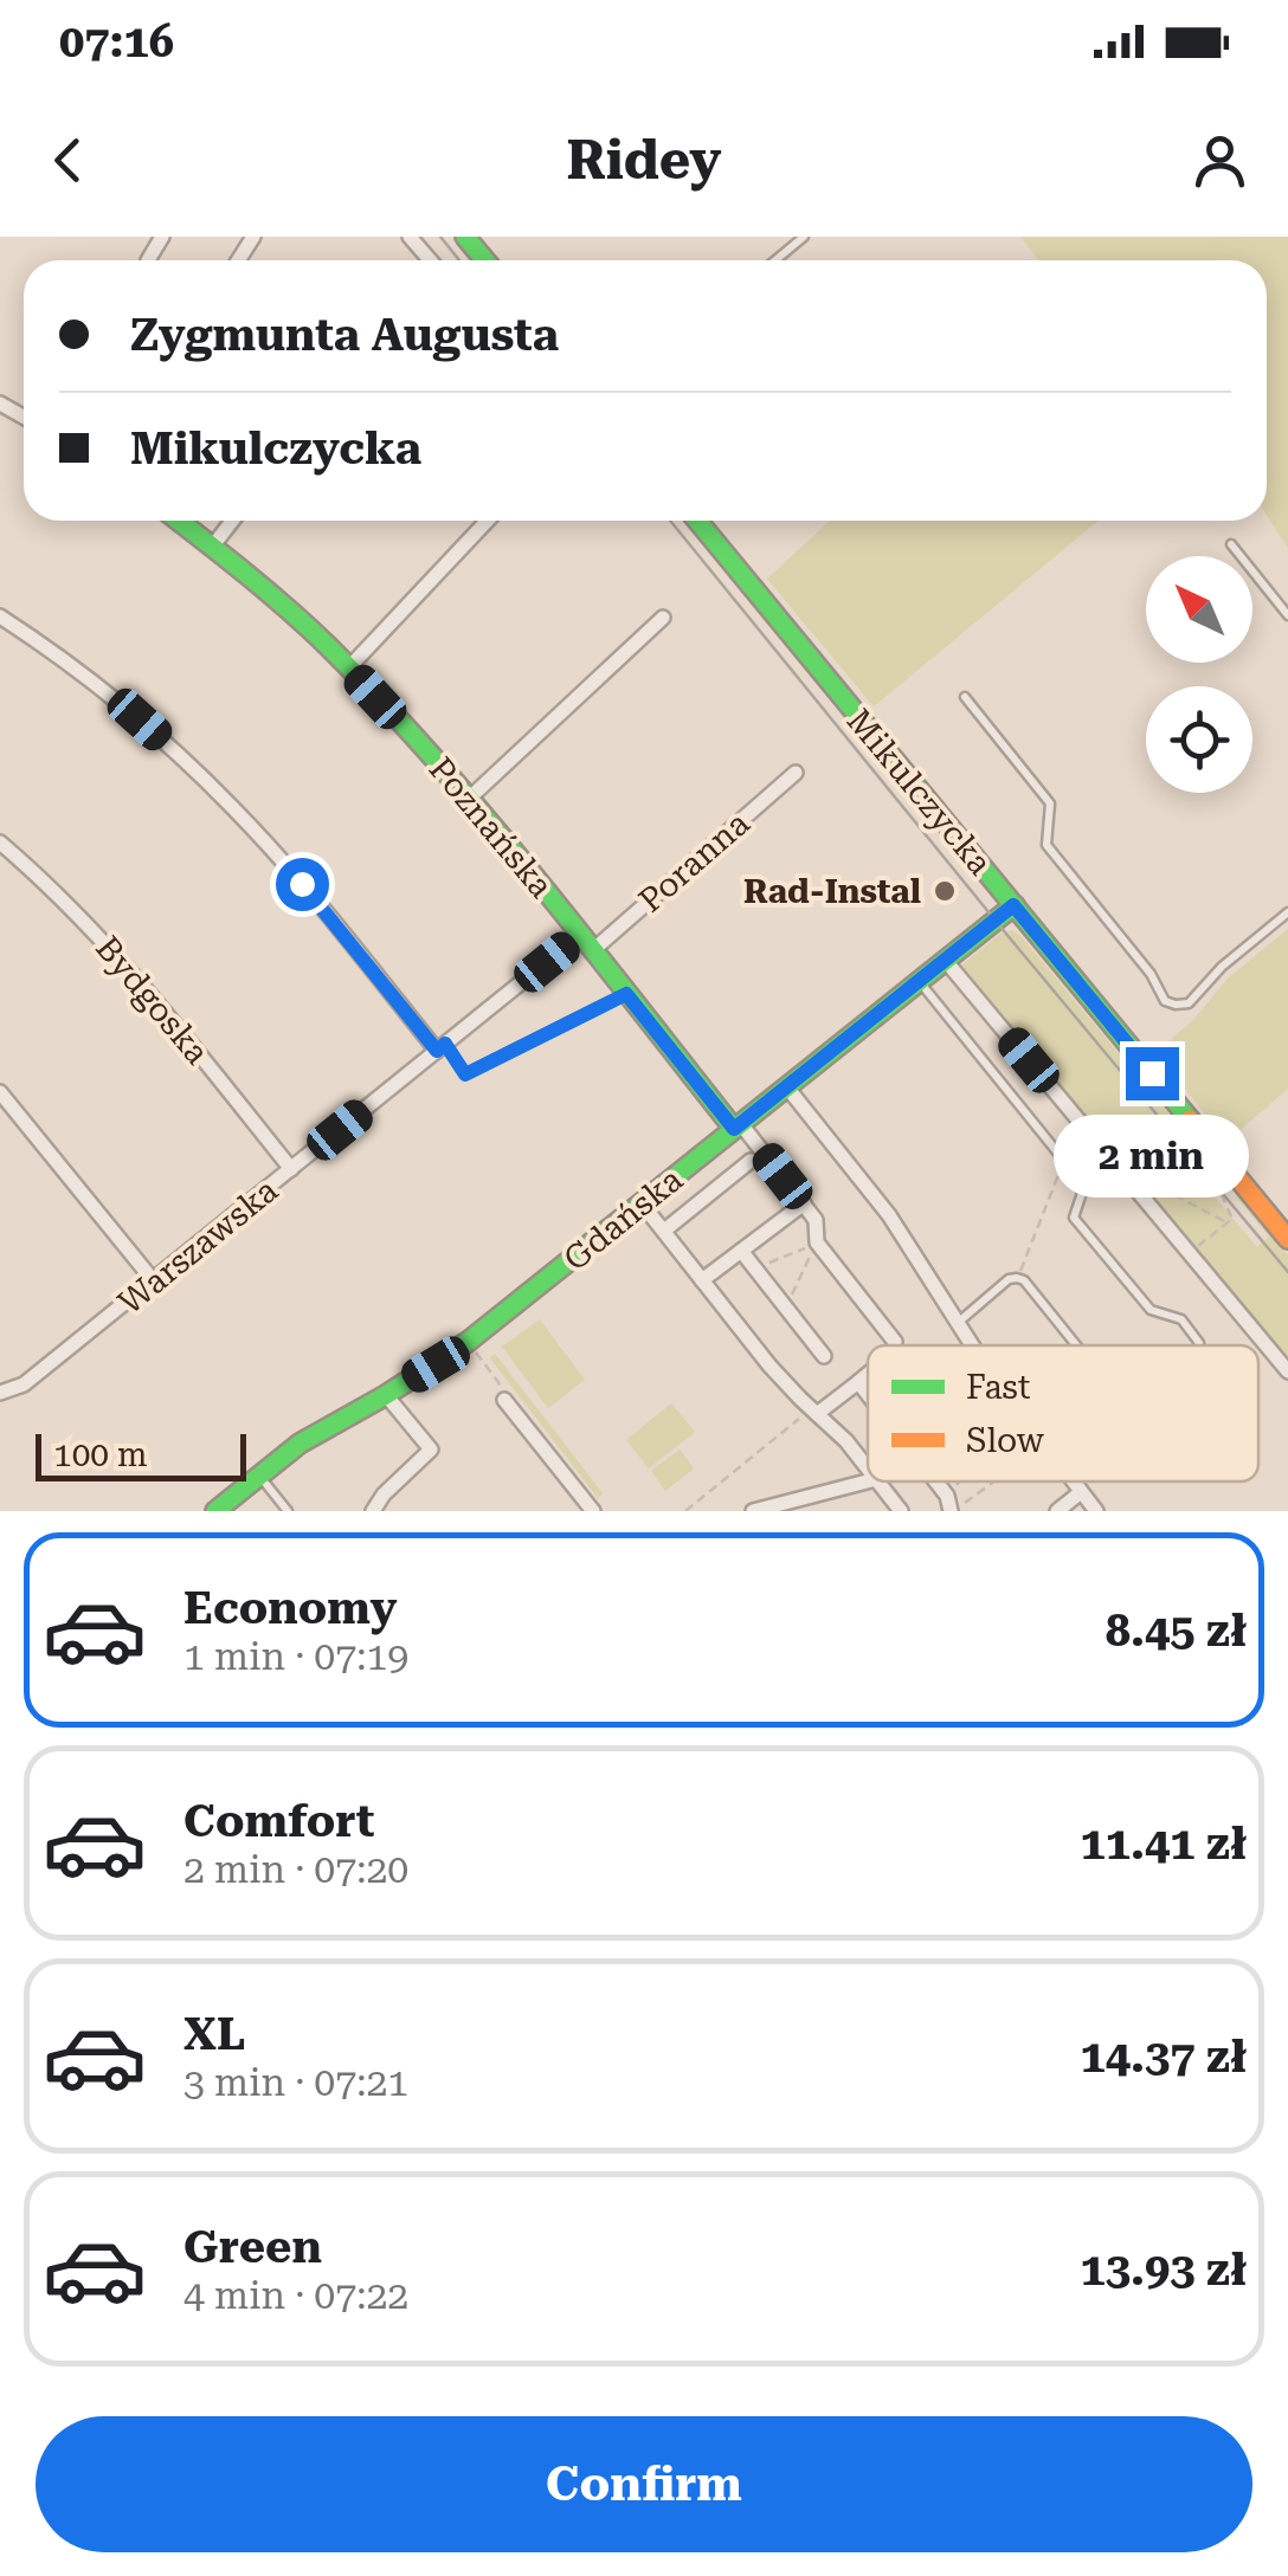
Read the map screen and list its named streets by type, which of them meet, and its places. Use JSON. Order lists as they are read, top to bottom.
{
  "streets": {
    "street": [
      "Mikulczycka",
      "Poznańska",
      "Poranna",
      "Bydgoska",
      "Gdańska",
      "Warszawska"
    ]
  },
  "crossings": [
    ["Mikulczycka", "Gdańska"],
    ["Poznańska", "Poranna"],
    ["Poznańska", "Gdańska"],
    ["Poznańska", "Warszawska"],
    ["Poranna", "Warszawska"],
    ["Bydgoska", "Warszawska"]
  ],
  "places": ["Rad-Instal"],
  "legend": ["Fast", "Slow"],
  "scale_bar": "100 m",
  "north": "top left",
  "page": {
    "status": "07:16",
    "header": "Ridey",
    "banner": ["Zygmunta Augusta", "Mikulczycka"],
    "bubble": "2 min",
    "scale": "100 m",
    "list": [
      {
        "name": "Economy",
        "note": "1 min · 07:19",
        "value": "8.45 zł"
      },
      {
        "name": "Comfort",
        "note": "2 min · 07:20",
        "value": "11.41 zł"
      },
      {
        "name": "XL",
        "note": "3 min · 07:21",
        "value": "14.37 zł"
      },
      {
        "name": "Green",
        "note": "4 min · 07:22",
        "value": "13.93 zł"
      }
    ],
    "buttons": "Confirm"
  }
}
